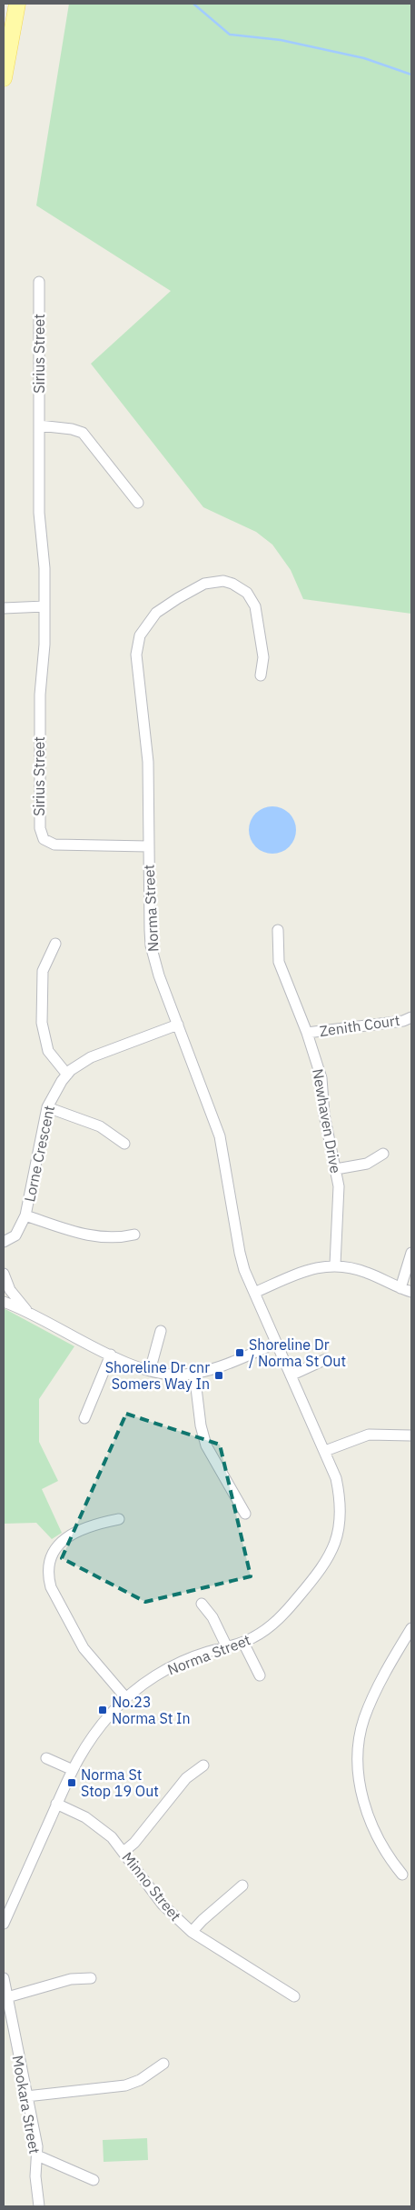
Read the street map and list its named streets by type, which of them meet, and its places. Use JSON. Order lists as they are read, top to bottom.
{
  "streets": {
    "street": [
      "Sirius Street",
      "Norma Street",
      "Zenith Court",
      "Newhaven Drive",
      "Lorne Crescent",
      "Minno Street",
      "Mookara Street"
    ]
  },
  "crossings": [
    ["Sirius Street", "Norma Street"],
    ["Norma Street", "Lorne Crescent"],
    ["Norma Street", "Minno Street"],
    ["Zenith Court", "Newhaven Drive"]
  ],
  "places": {
    "transit": [
      "Shoreline Dr / Norma St Out",
      "Shoreline Dr cnr Somers Way In",
      "No.23 Norma St In",
      "Norma St Stop 19 Out"
    ]
  }
}
